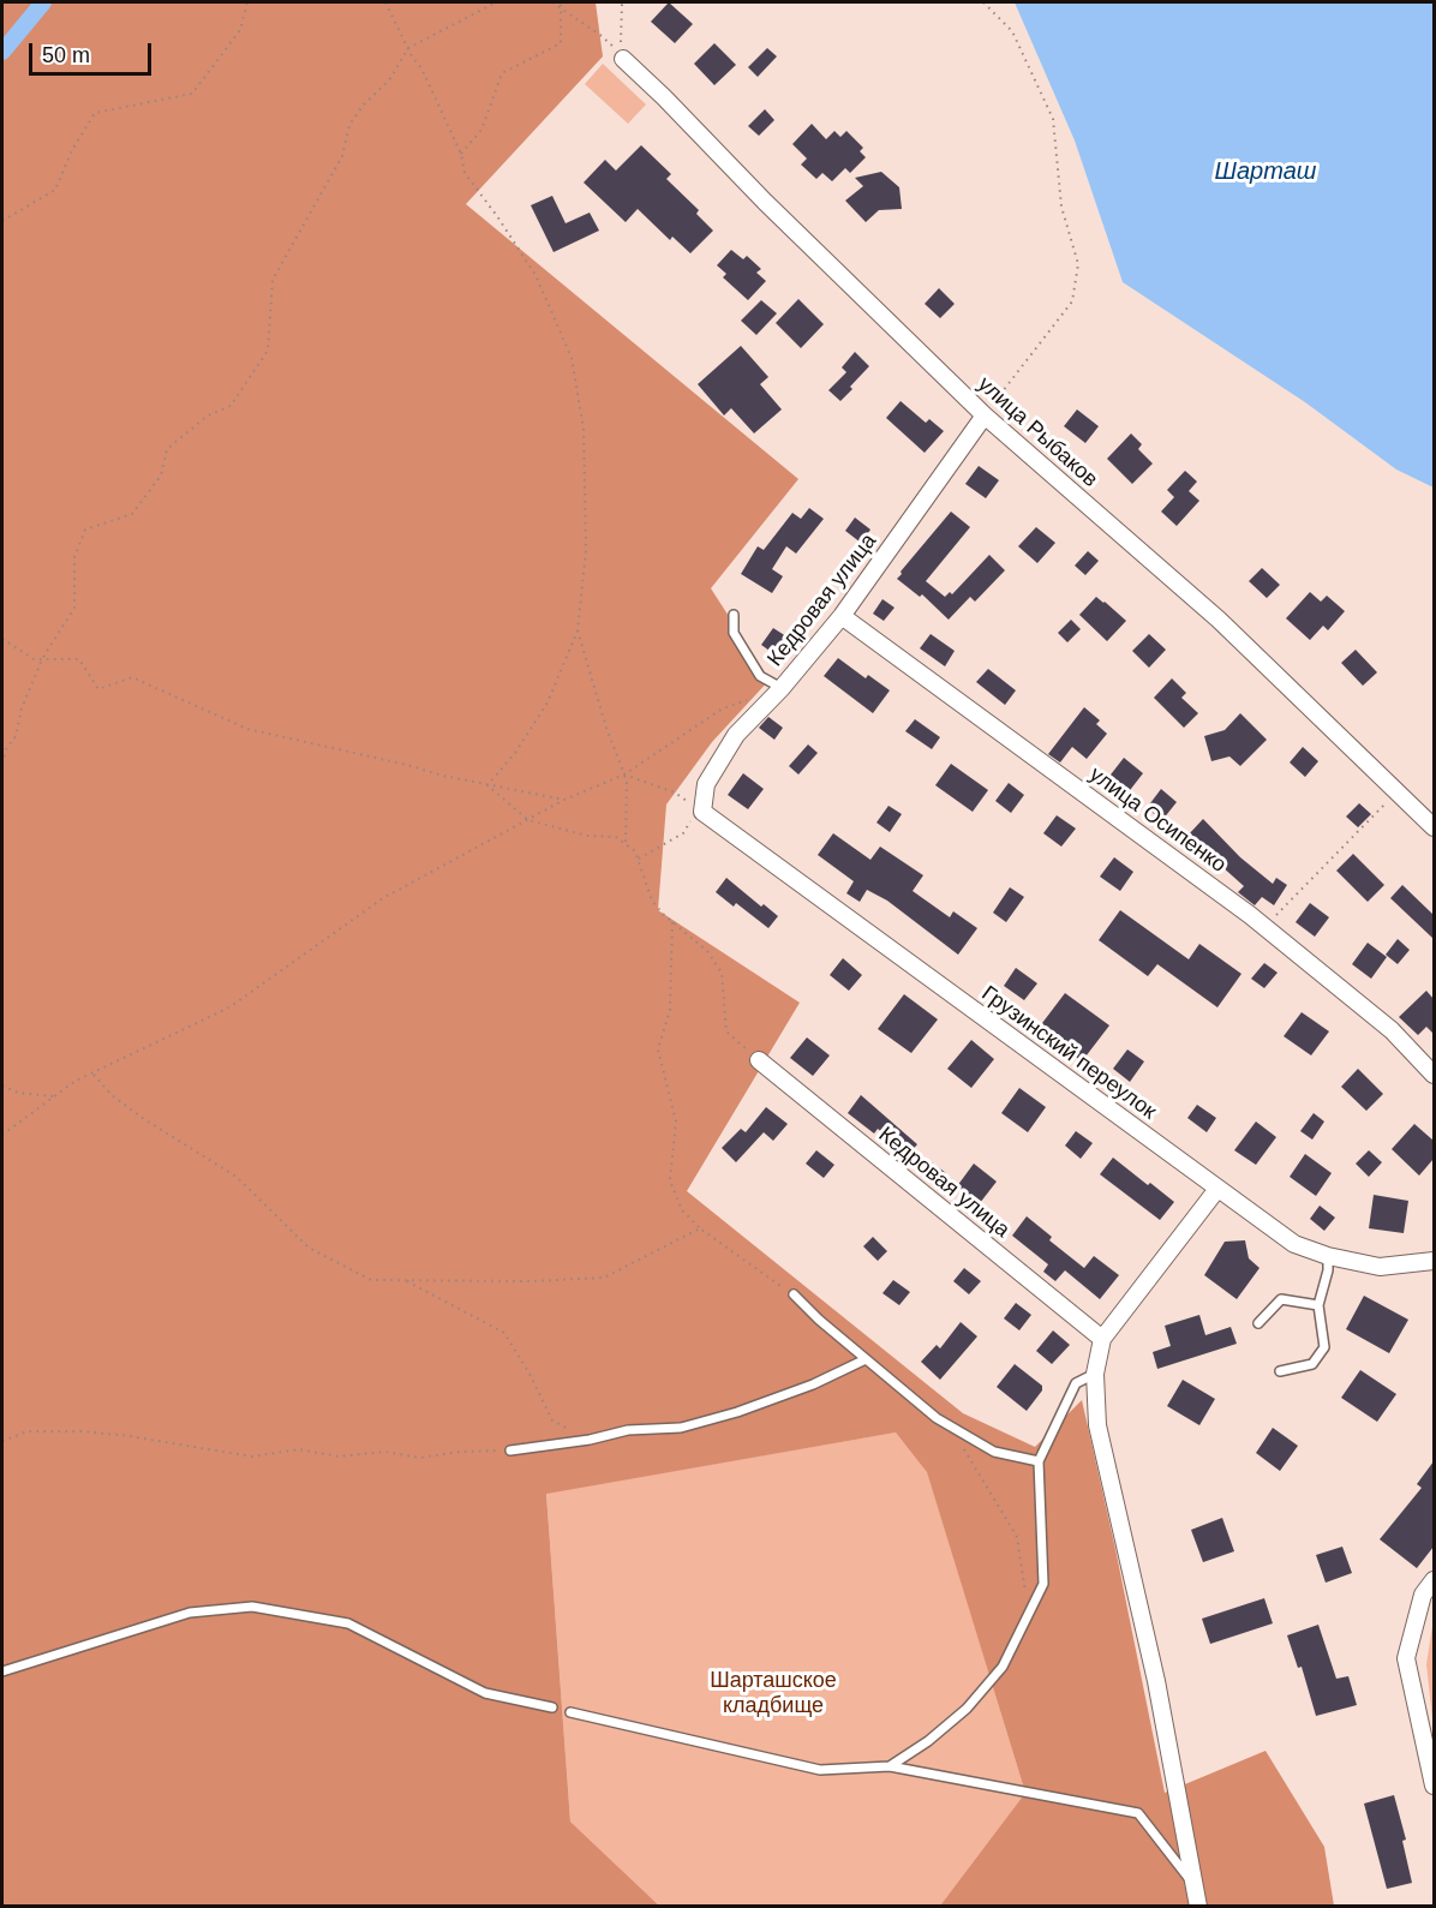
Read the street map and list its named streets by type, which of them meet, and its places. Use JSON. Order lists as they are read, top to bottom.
{
  "streets": {
    "street": [
      "улица Рыбаков",
      "Кедровая улица",
      "улица Осипенко",
      "Грузинский переулок"
    ]
  },
  "crossings": [
    ["улица Рыбаков", "Кедровая улица"],
    ["Кедровая улица", "улица Осипенко"],
    ["Кедровая улица", "Грузинский переулок"]
  ],
  "water": ["Шарташ"],
  "parks": ["Шарташское кладбище"],
  "scale_bar": "50 m"
}
